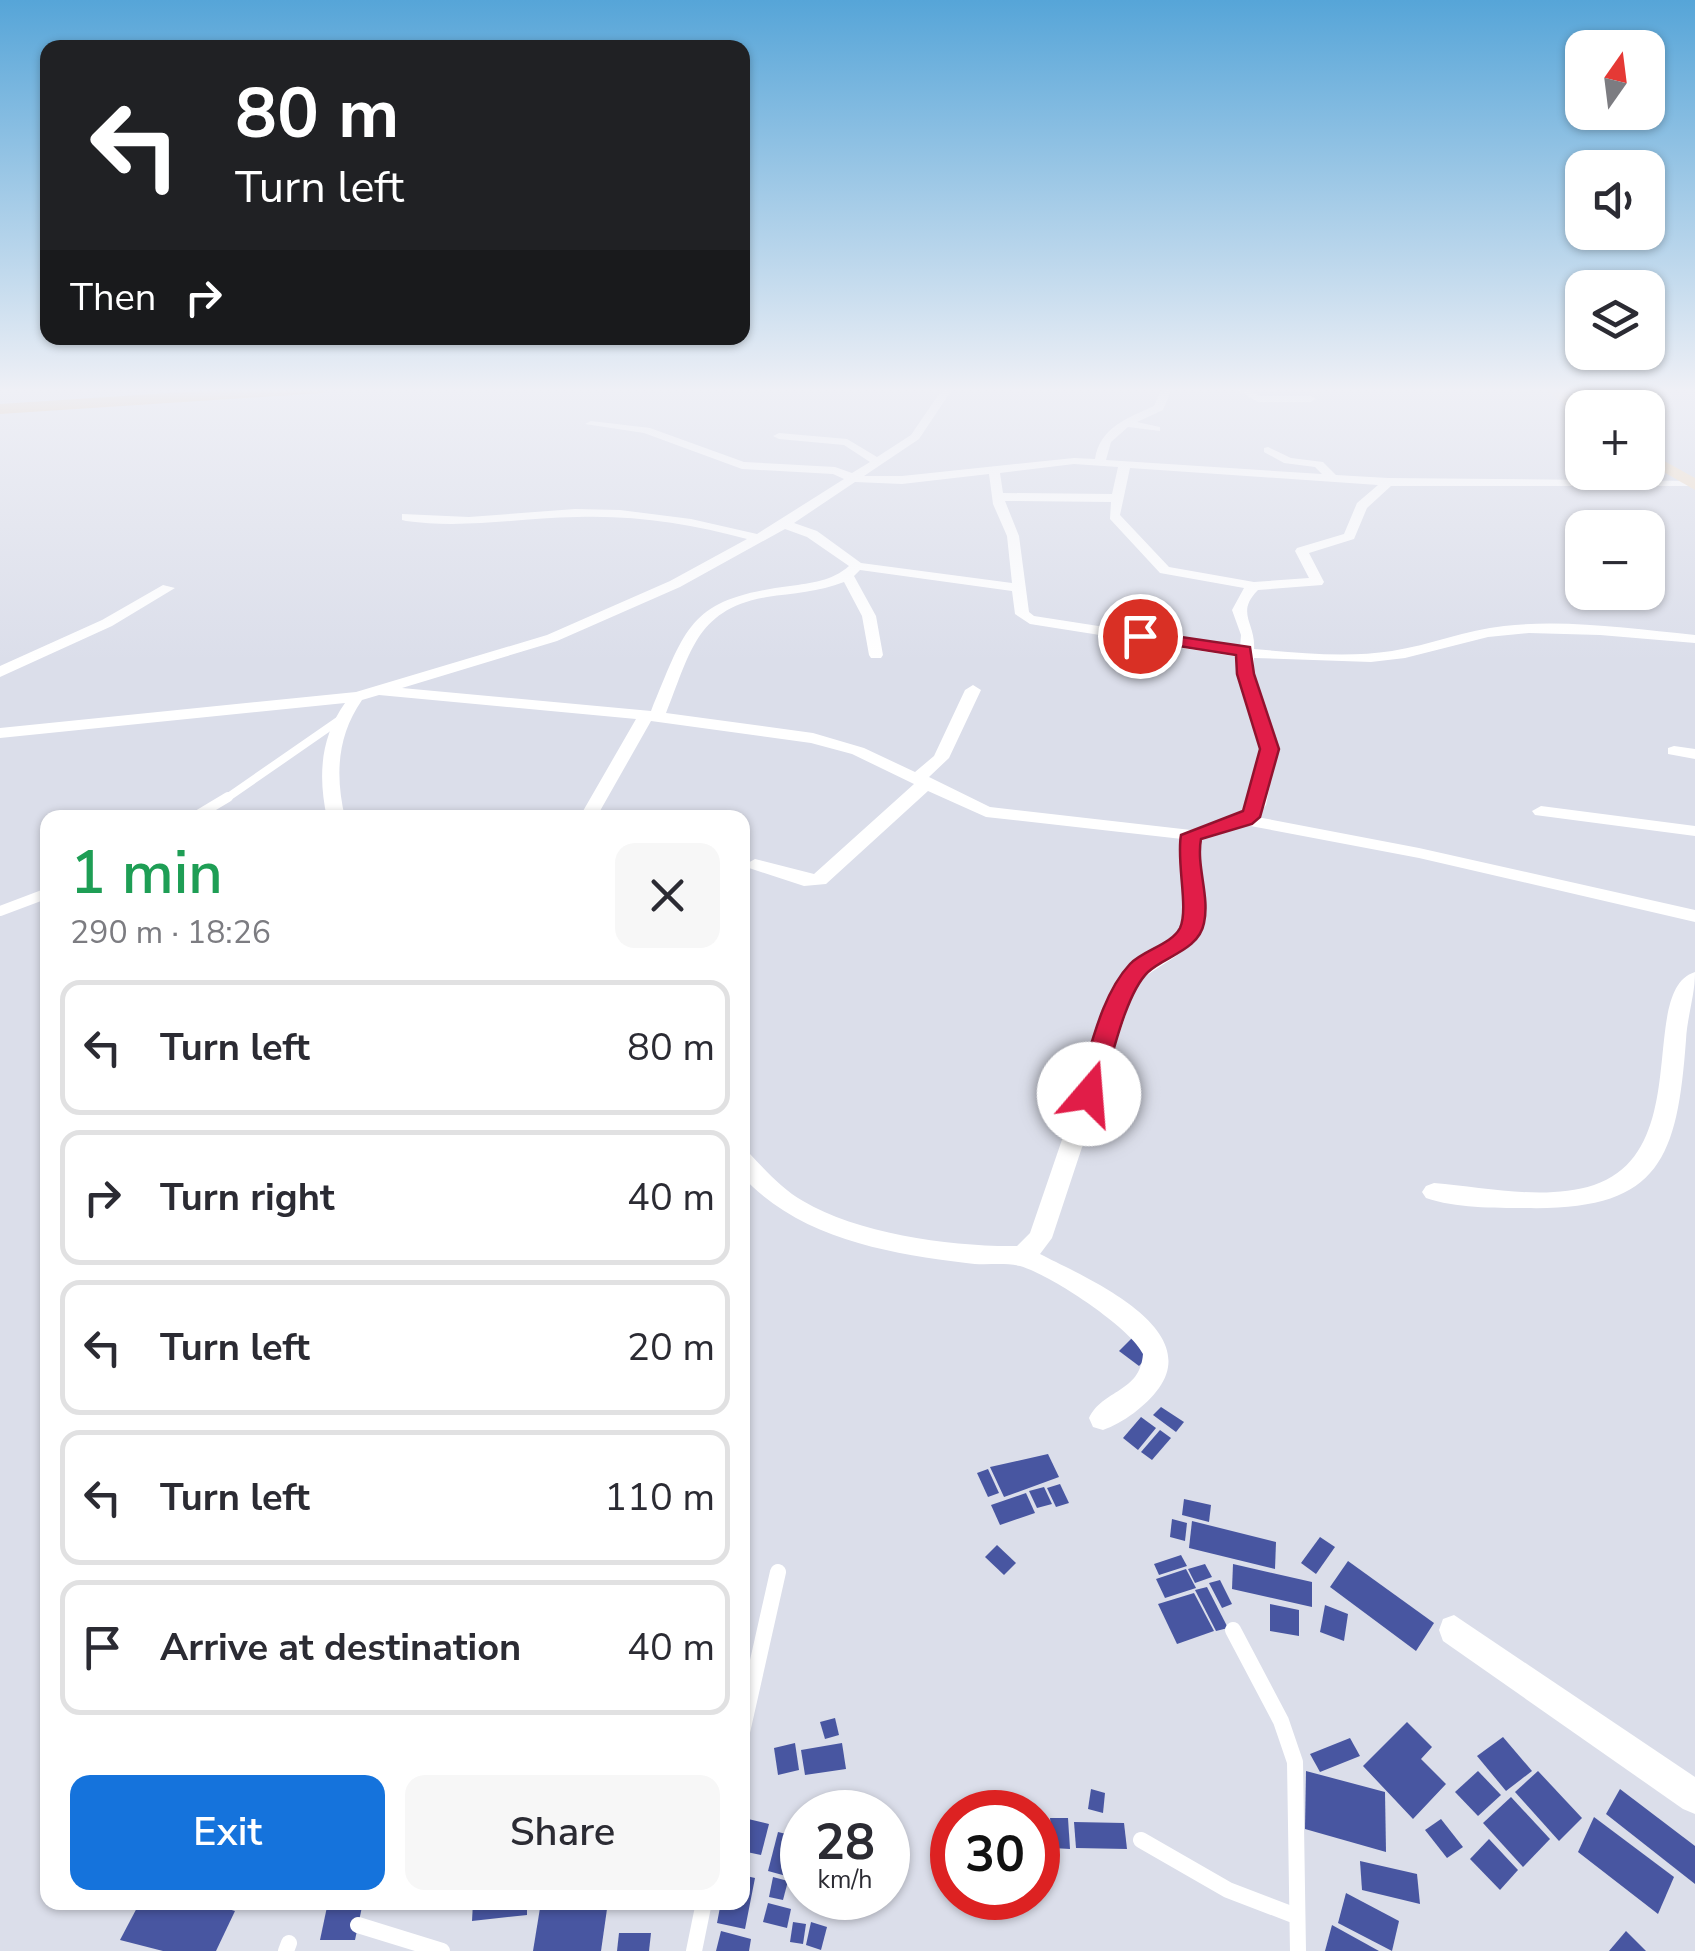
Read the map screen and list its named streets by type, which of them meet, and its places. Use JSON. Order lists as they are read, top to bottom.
{
  "north": "top",
  "page": {
    "map_buttons": ["+", "−"],
    "turn": ["80 m", "Turn left"],
    "then": "Then",
    "heading": ["1 min", "290 m · 18:26"],
    "list": [
      {
        "name": "Turn left",
        "value": "80 m"
      },
      {
        "name": "Turn right",
        "value": "40 m"
      },
      {
        "name": "Turn left",
        "value": "20 m"
      },
      {
        "name": "Turn left",
        "value": "110 m"
      },
      {
        "name": "Arrive at destination",
        "value": "40 m"
      }
    ],
    "buttons": ["Exit", "Share"],
    "speed": "28 km/h",
    "limit": "30"
  }
}
